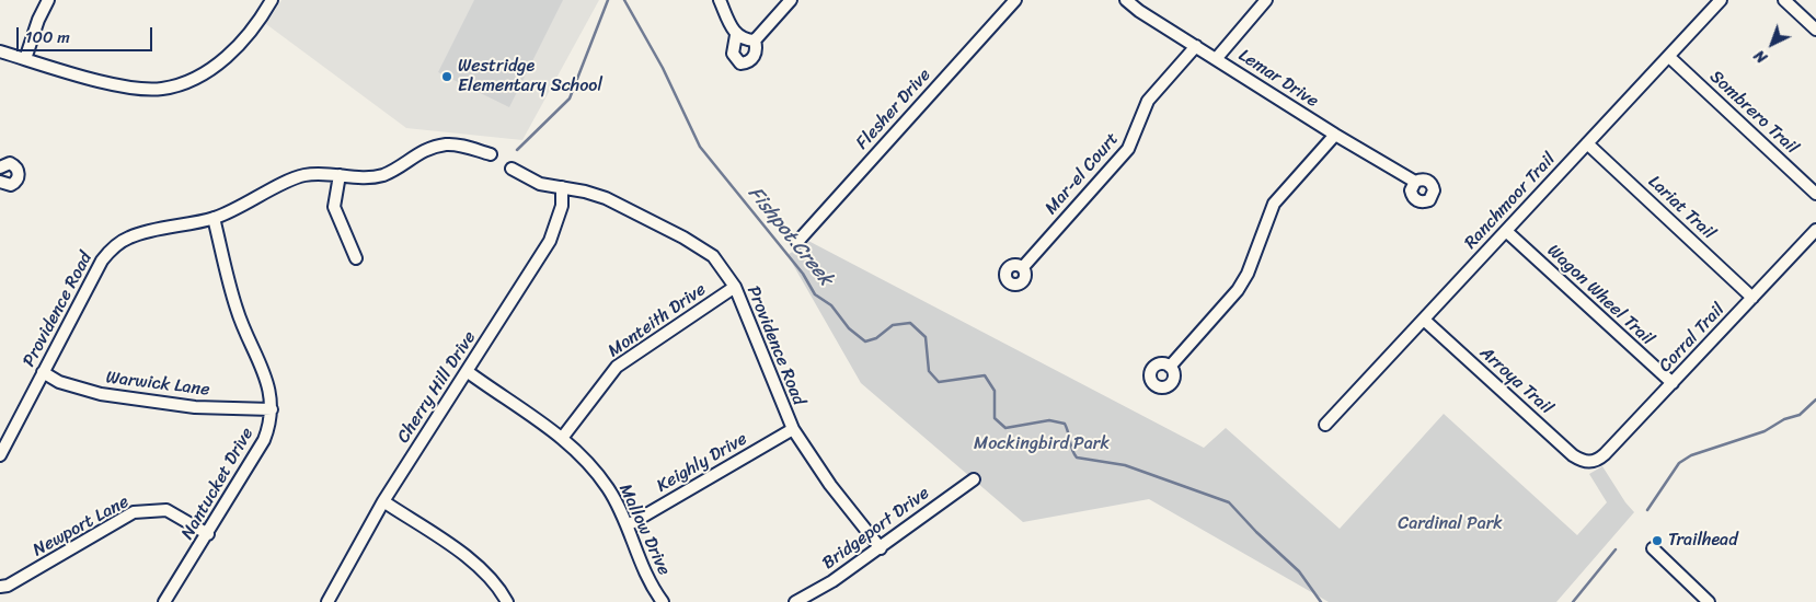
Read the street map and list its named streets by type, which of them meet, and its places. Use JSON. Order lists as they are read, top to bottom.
{
  "streets": {
    "street": [
      "Lemar Drive",
      "Flesher Drive",
      "Sombrero Trail",
      "Mar-el Court",
      "Ranchmoor Trail",
      "Lariat Trail",
      "Wagon Wheel Trail",
      "Providence Road",
      "Monteith Drive",
      "Corral Trail",
      "Arroya Trail",
      "Warwick Lane",
      "Cherry Hill Drive",
      "Keighly Drive",
      "Nantucket Drive",
      "Newport Lane",
      "Bridgeport Drive",
      "Mallow Drive"
    ]
  },
  "crossings": [
    ["Lemar Drive", "Mar-el Court"],
    ["Sombrero Trail", "Ranchmoor Trail"],
    ["Ranchmoor Trail", "Lariat Trail"],
    ["Ranchmoor Trail", "Wagon Wheel Trail"],
    ["Ranchmoor Trail", "Arroya Trail"],
    ["Lariat Trail", "Corral Trail"],
    ["Wagon Wheel Trail", "Corral Trail"],
    ["Providence Road", "Monteith Drive"],
    ["Providence Road", "Warwick Lane"],
    ["Providence Road", "Cherry Hill Drive"],
    ["Providence Road", "Keighly Drive"],
    ["Providence Road", "Nantucket Drive"],
    ["Providence Road", "Bridgeport Drive"],
    ["Monteith Drive", "Mallow Drive"],
    ["Corral Trail", "Arroya Trail"],
    ["Warwick Lane", "Nantucket Drive"],
    ["Cherry Hill Drive", "Mallow Drive"],
    ["Keighly Drive", "Mallow Drive"],
    ["Nantucket Drive", "Newport Lane"]
  ],
  "water": ["Fishpot Creek"],
  "parks": ["Mockingbird Park", "Cardinal Park"],
  "places": ["Westridge Elementary School", "Trailhead"],
  "scale_bar": "100 m",
  "north": "bottom left"
}
